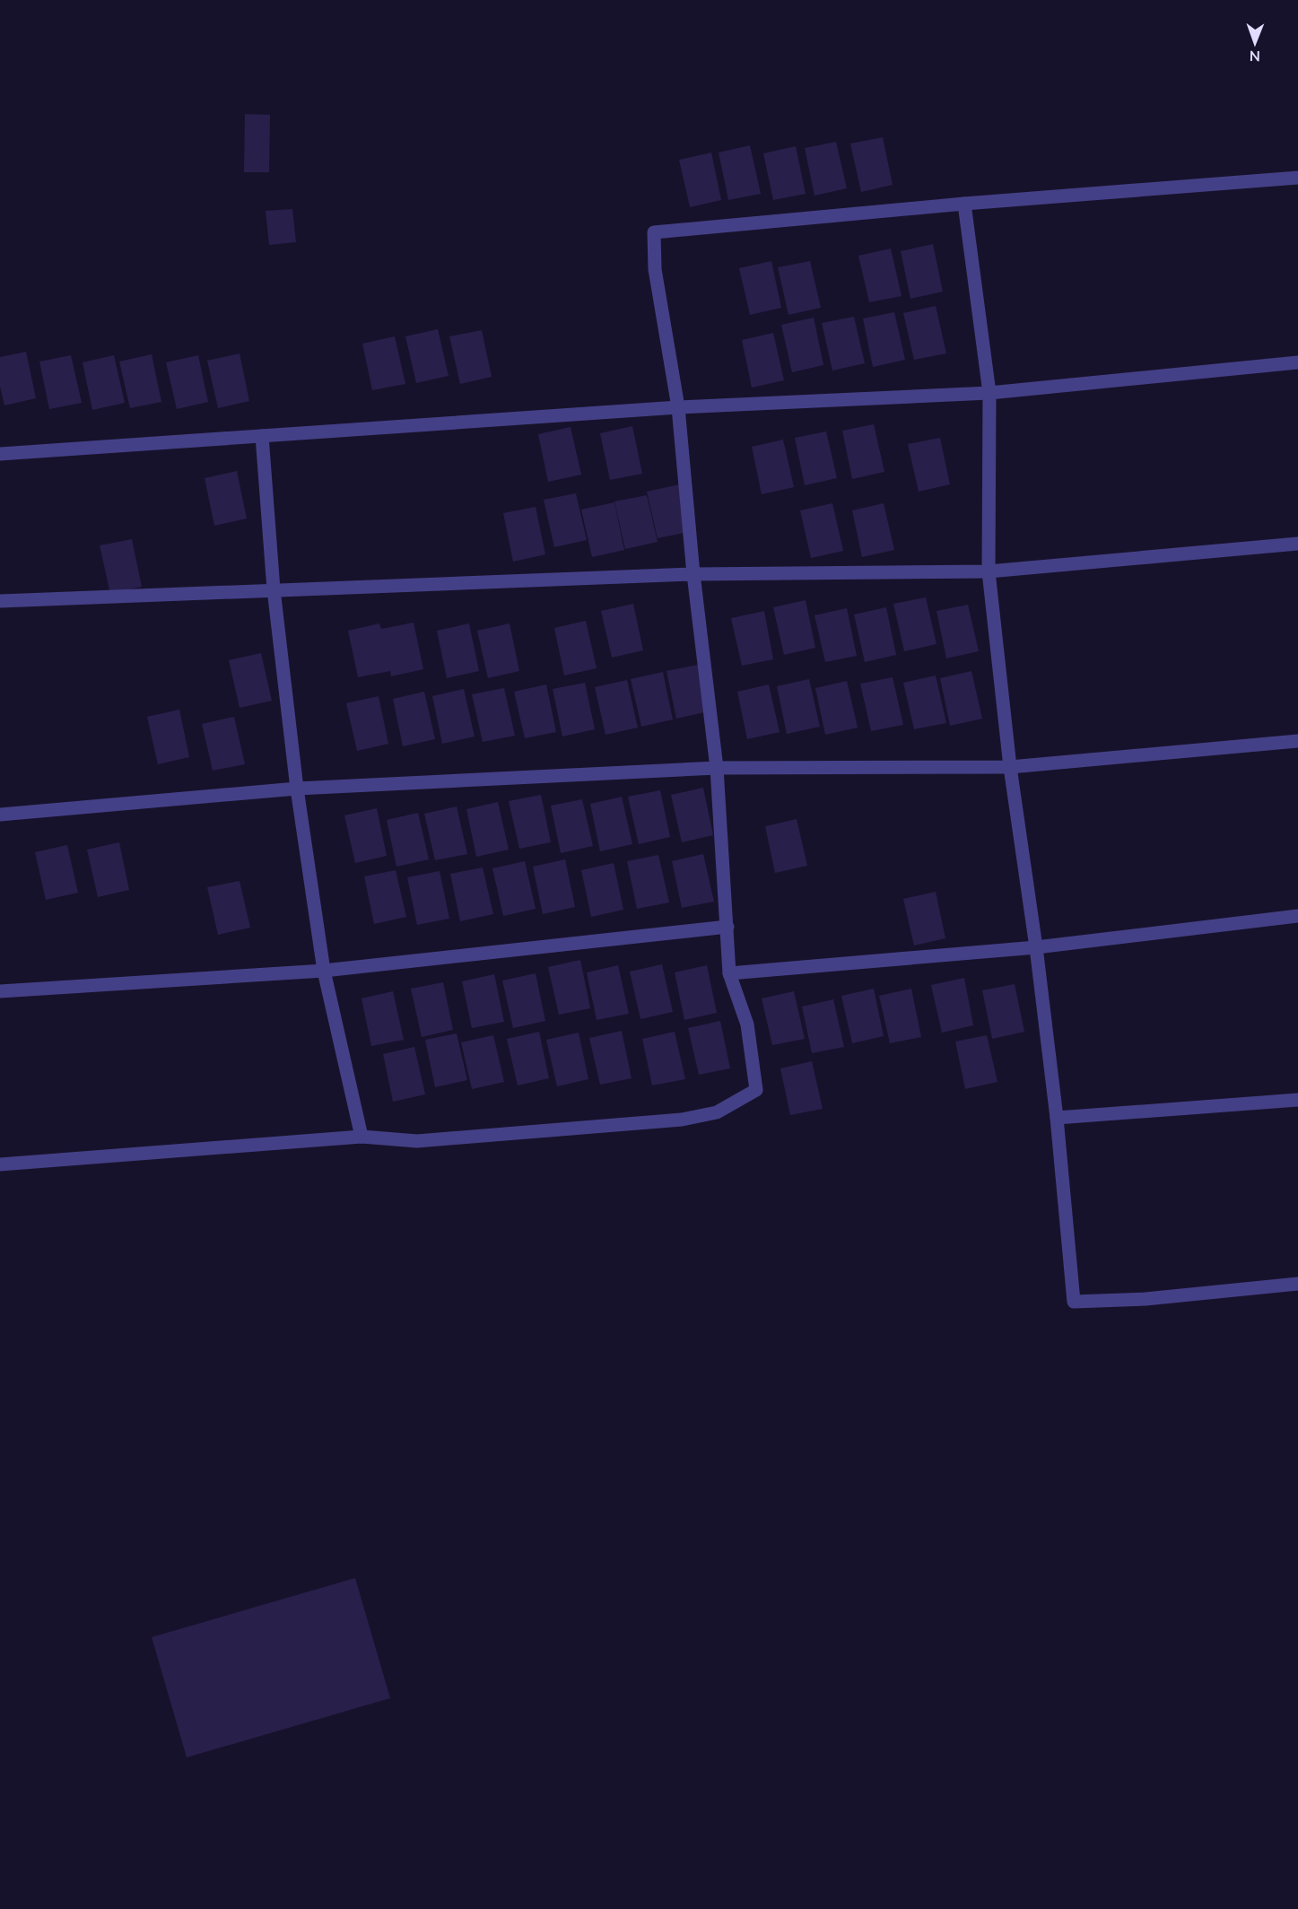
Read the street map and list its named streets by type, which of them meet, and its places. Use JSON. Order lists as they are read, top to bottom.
{
  "north": "bottom"
}
